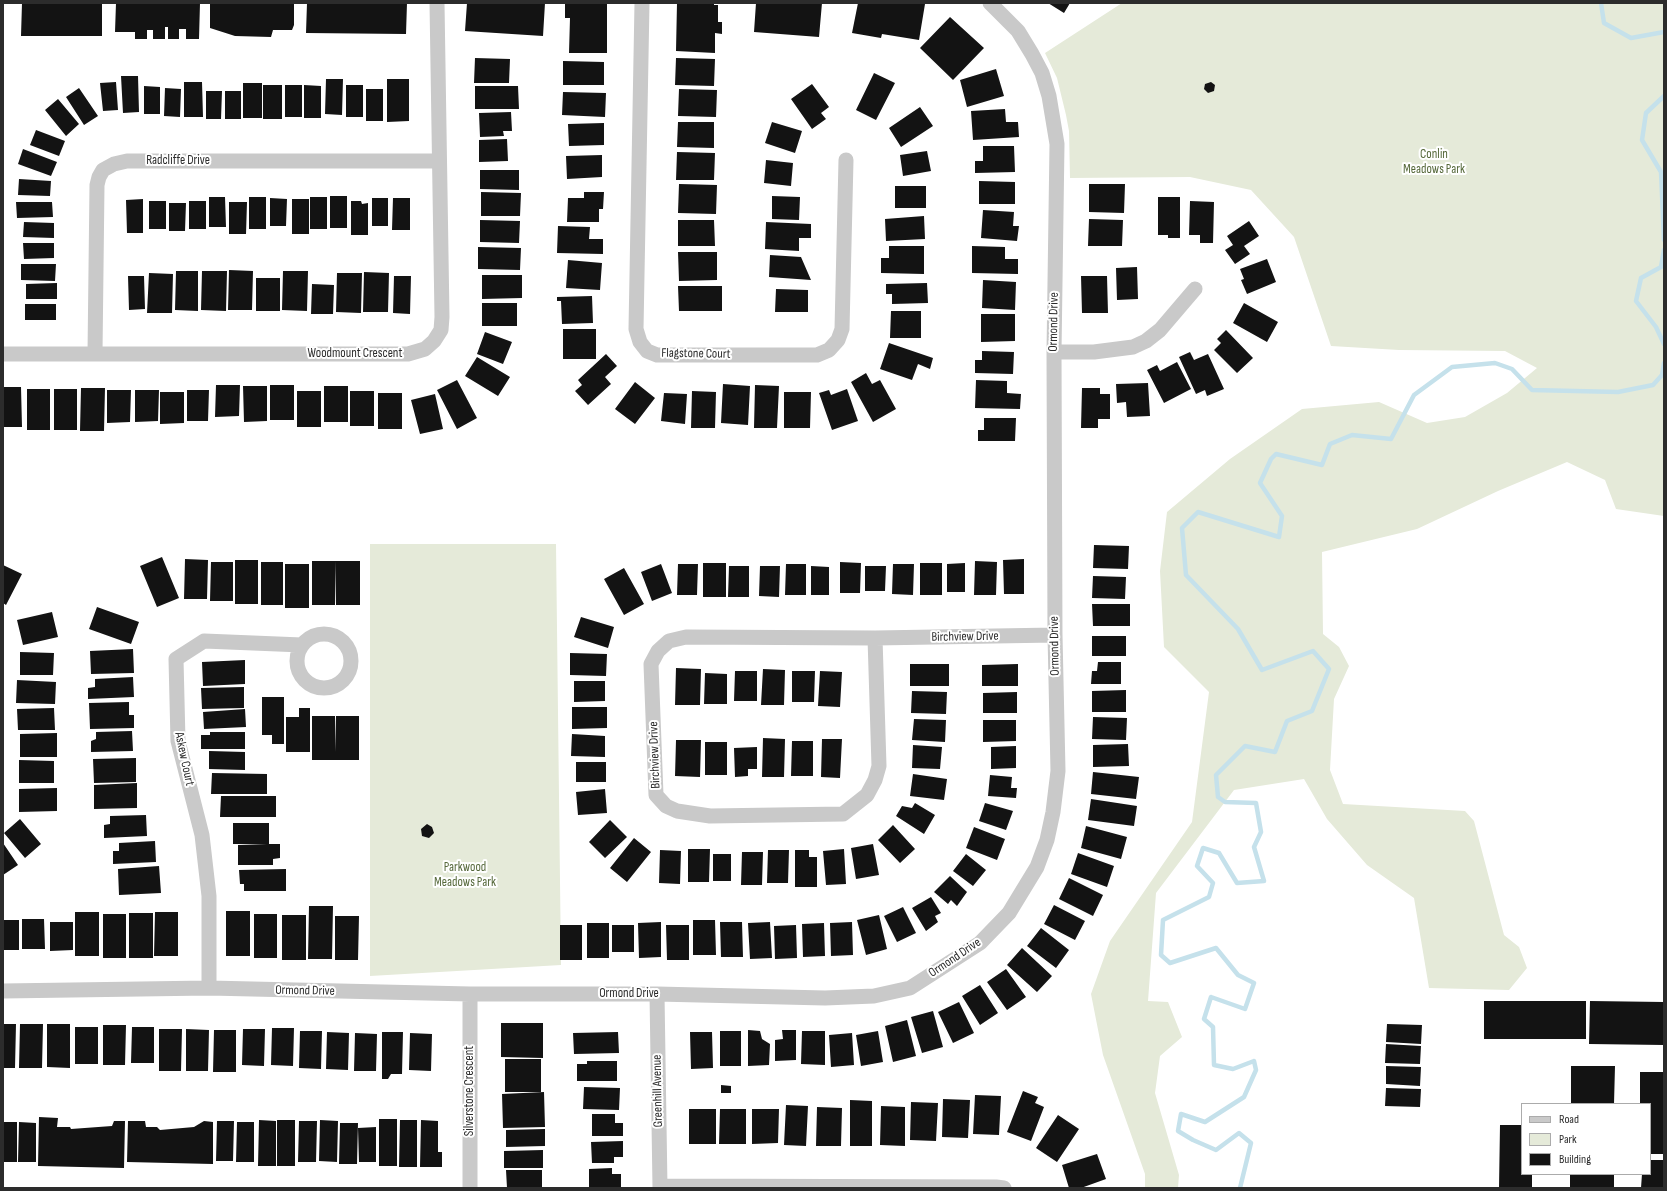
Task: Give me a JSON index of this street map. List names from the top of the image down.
{
  "streets": {
    "street": [
      "Radcliffe Drive",
      "Ormond Drive",
      "Woodmount Crescent",
      "Flagstone Court",
      "Birchview Drive",
      "Askew Court",
      "Silverstone Crescent",
      "Greenhill Avenue"
    ]
  },
  "crossings": [
    ["Radcliffe Drive", "Woodmount Crescent"],
    ["Ormond Drive", "Birchview Drive"],
    ["Ormond Drive", "Askew Court"],
    ["Ormond Drive", "Silverstone Crescent"],
    ["Ormond Drive", "Greenhill Avenue"]
  ],
  "parks": ["Conlin Meadows Park", "Parkwood Meadows Park"],
  "legend": ["Road", "Park", "Building"]
}
